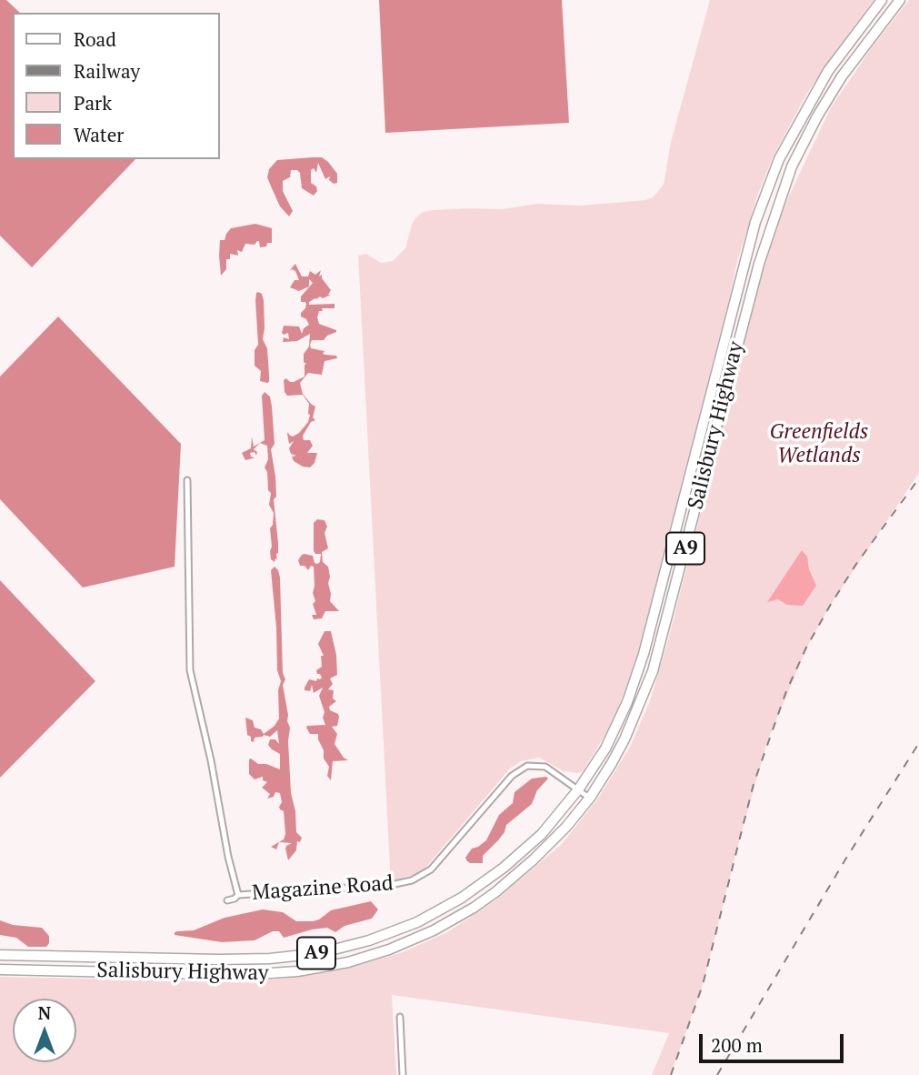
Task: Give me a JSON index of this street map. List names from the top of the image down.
{
  "streets": {
    "highway": ["Salisbury Highway", "A9"],
    "street": ["Magazine Road"]
  },
  "crossings": [
    ["Salisbury Highway", "Magazine Road"]
  ],
  "parks": ["Greenfields Wetlands"],
  "legend": [
    "Road",
    "Railway",
    "Park",
    "Water"
  ],
  "scale_bar": "200 m",
  "north": "top"
}
